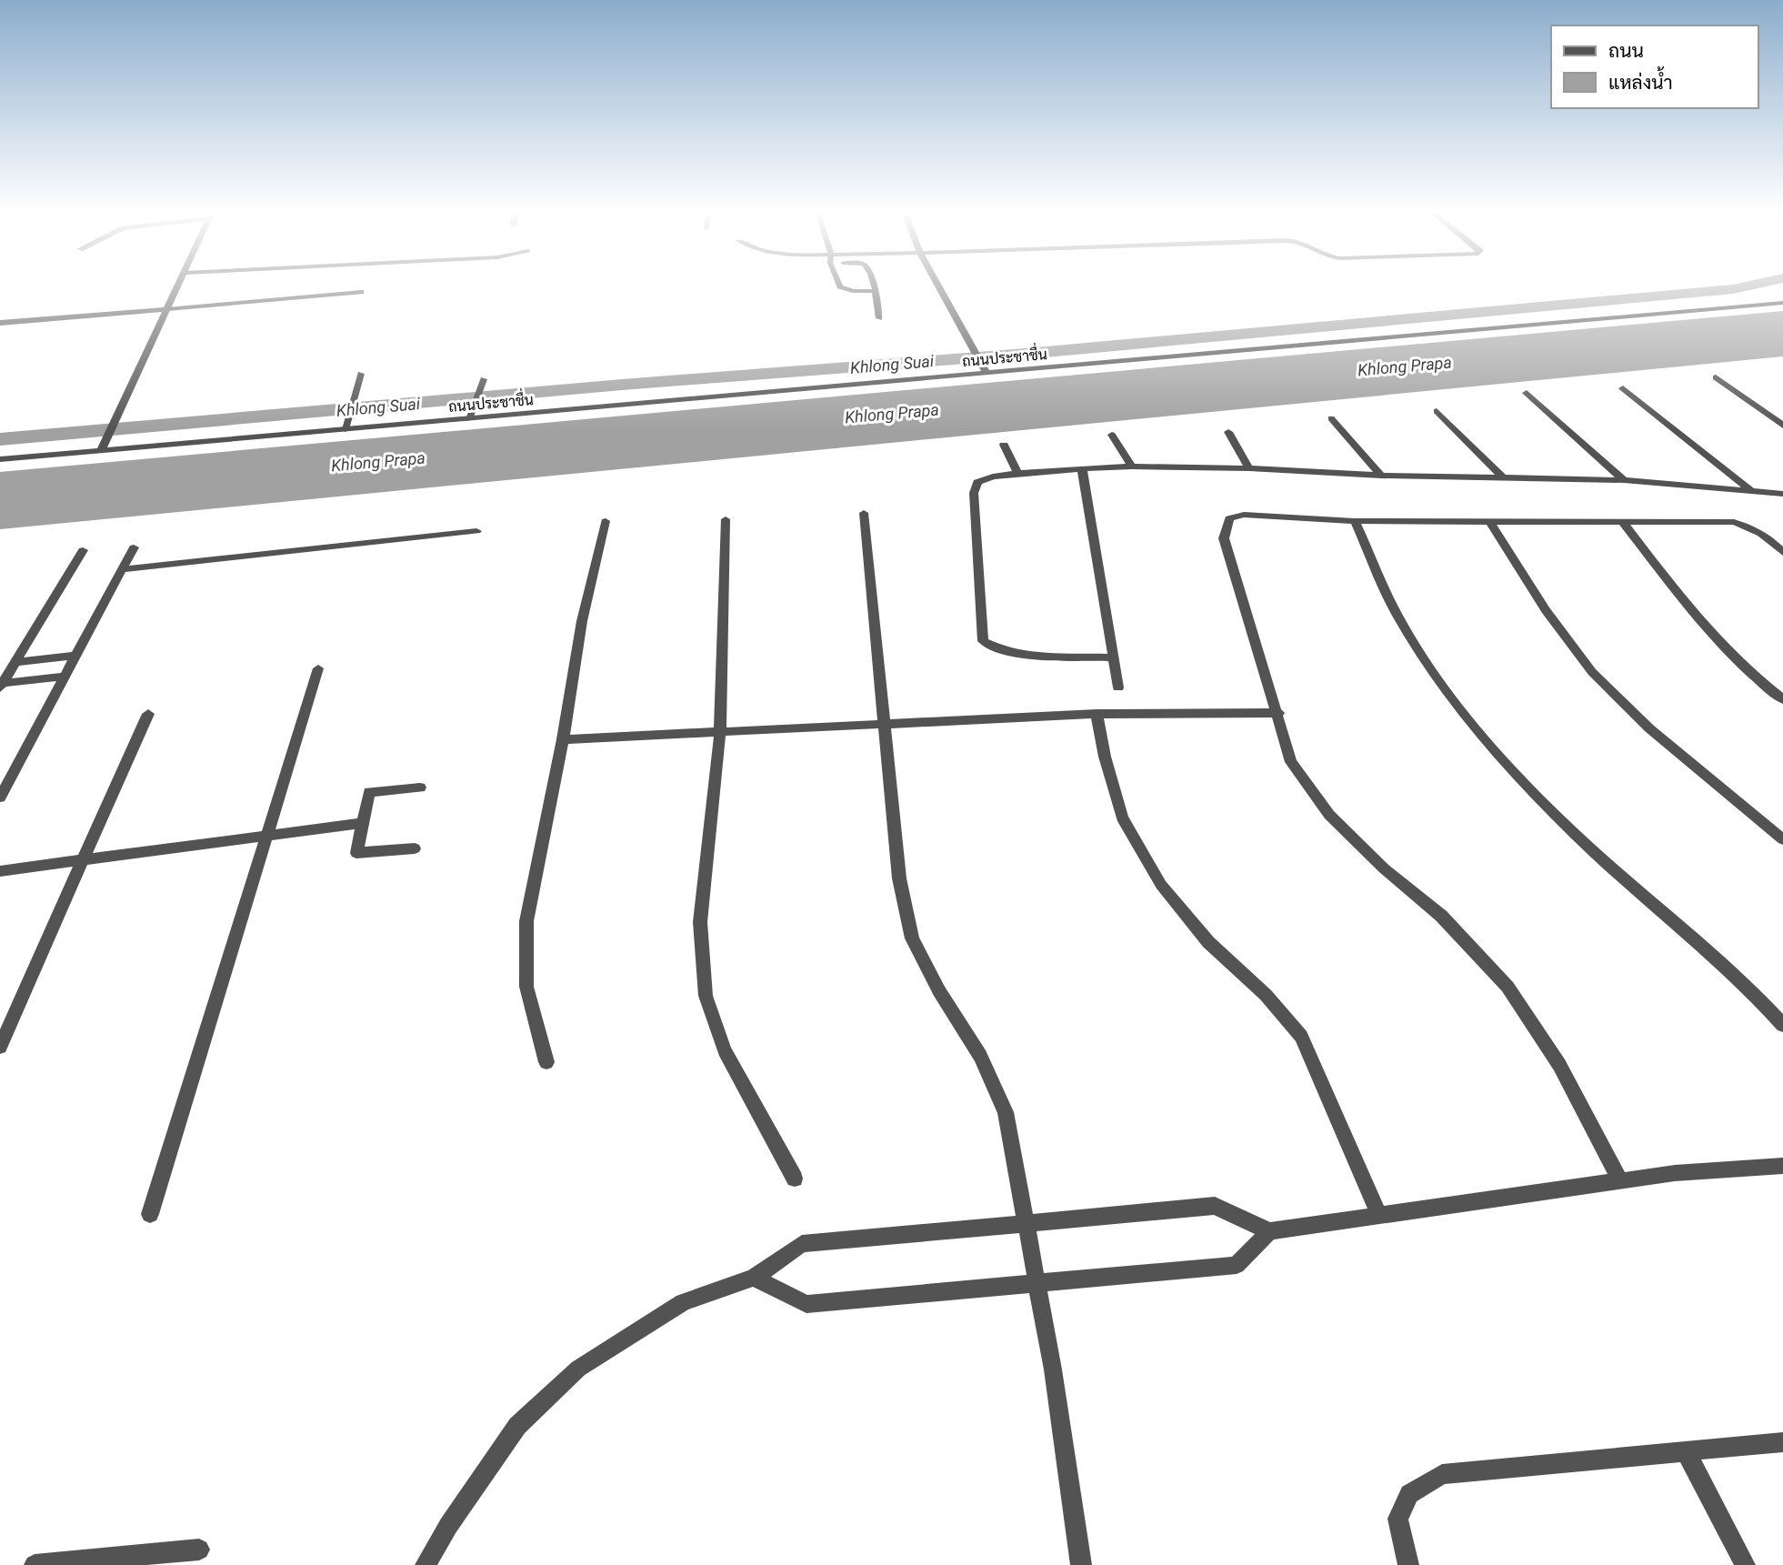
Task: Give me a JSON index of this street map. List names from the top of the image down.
{
  "streets": {
    "street": ["ถนนประชาชื่น"]
  },
  "water": ["Khlong Suai", "Khlong Prapa"],
  "legend": ["ถนน", "แหล่งน้ำ"]
}
